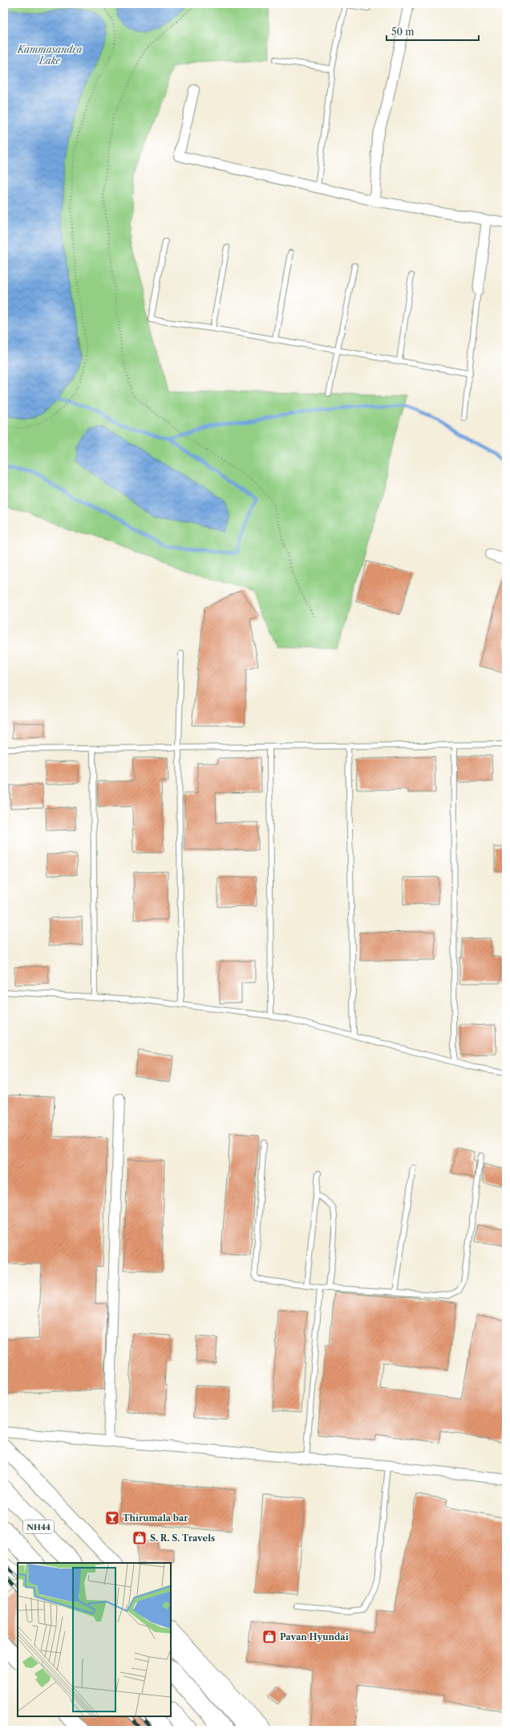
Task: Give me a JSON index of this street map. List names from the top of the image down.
{
  "streets": {
    "highway": ["NH44"]
  },
  "water": ["Kammasandra Lake"],
  "places": {
    "bar": ["Thirumala bar"],
    "shop": ["S. R. S. Travels", "Pavan Hyundai"]
  },
  "scale_bar": "50 m"
}
